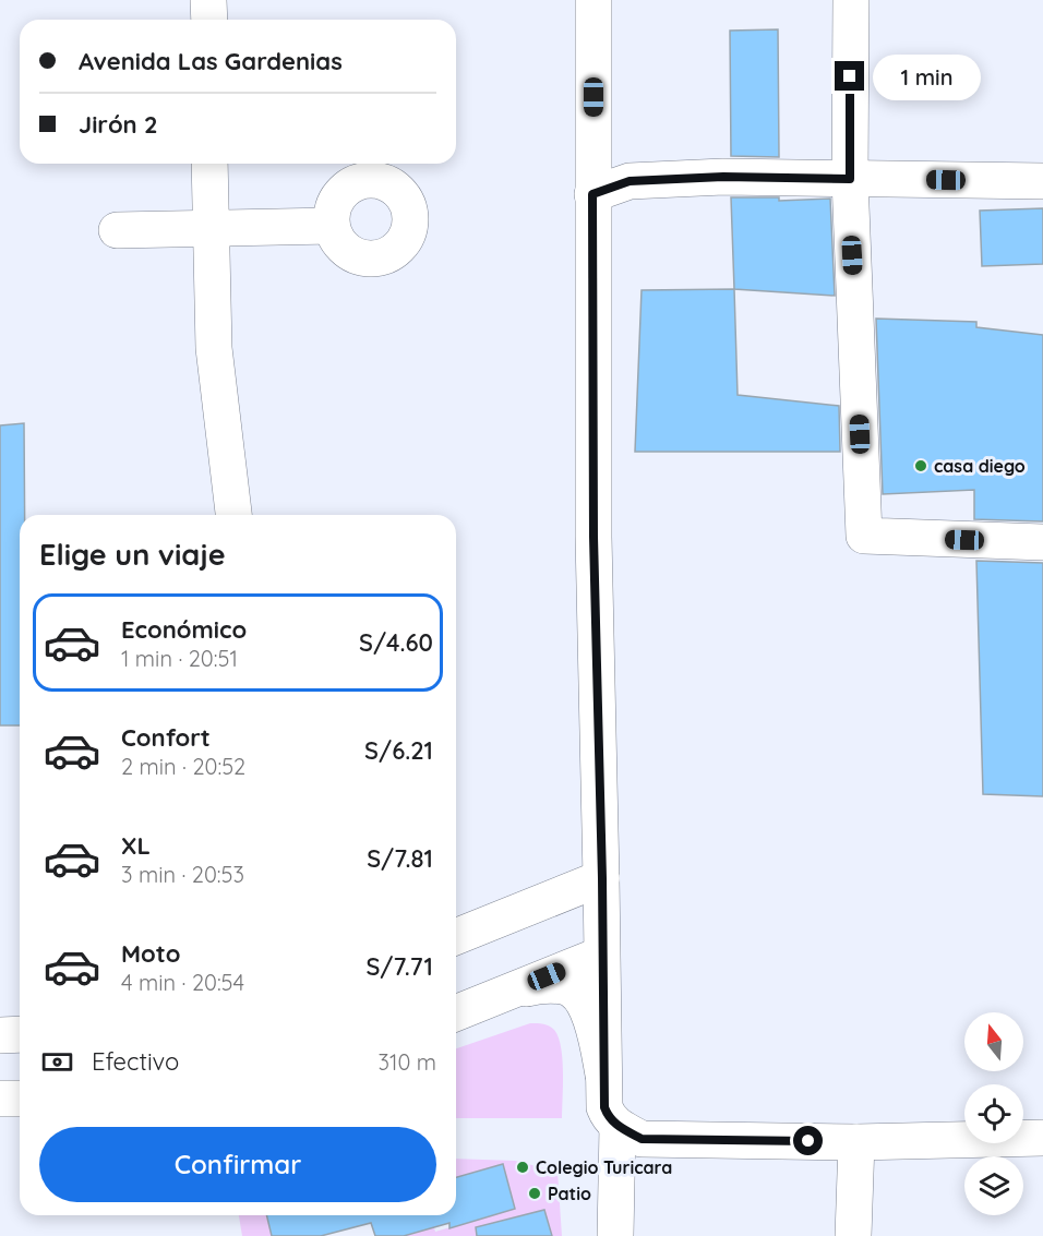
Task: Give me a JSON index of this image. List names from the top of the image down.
{
  "places": ["casa diego", "Colegio Turicara", "Patio"],
  "north": "top",
  "page": {
    "banner": ["Avenida Las Gardenias", "Jirón 2"],
    "bubble": "1 min",
    "heading": "Elige un viaje",
    "list": [
      {
        "name": "Económico",
        "note": "1 min · 20:51",
        "value": "S/4.60"
      },
      {
        "name": "Confort",
        "note": "2 min · 20:52",
        "value": "S/6.21"
      },
      {
        "name": "XL",
        "note": "3 min · 20:53",
        "value": "S/7.81"
      },
      {
        "name": "Moto",
        "note": "4 min · 20:54",
        "value": "S/7.71"
      }
    ],
    "pay": ["Efectivo", "310 m"],
    "buttons": "Confirmar"
  }
}
